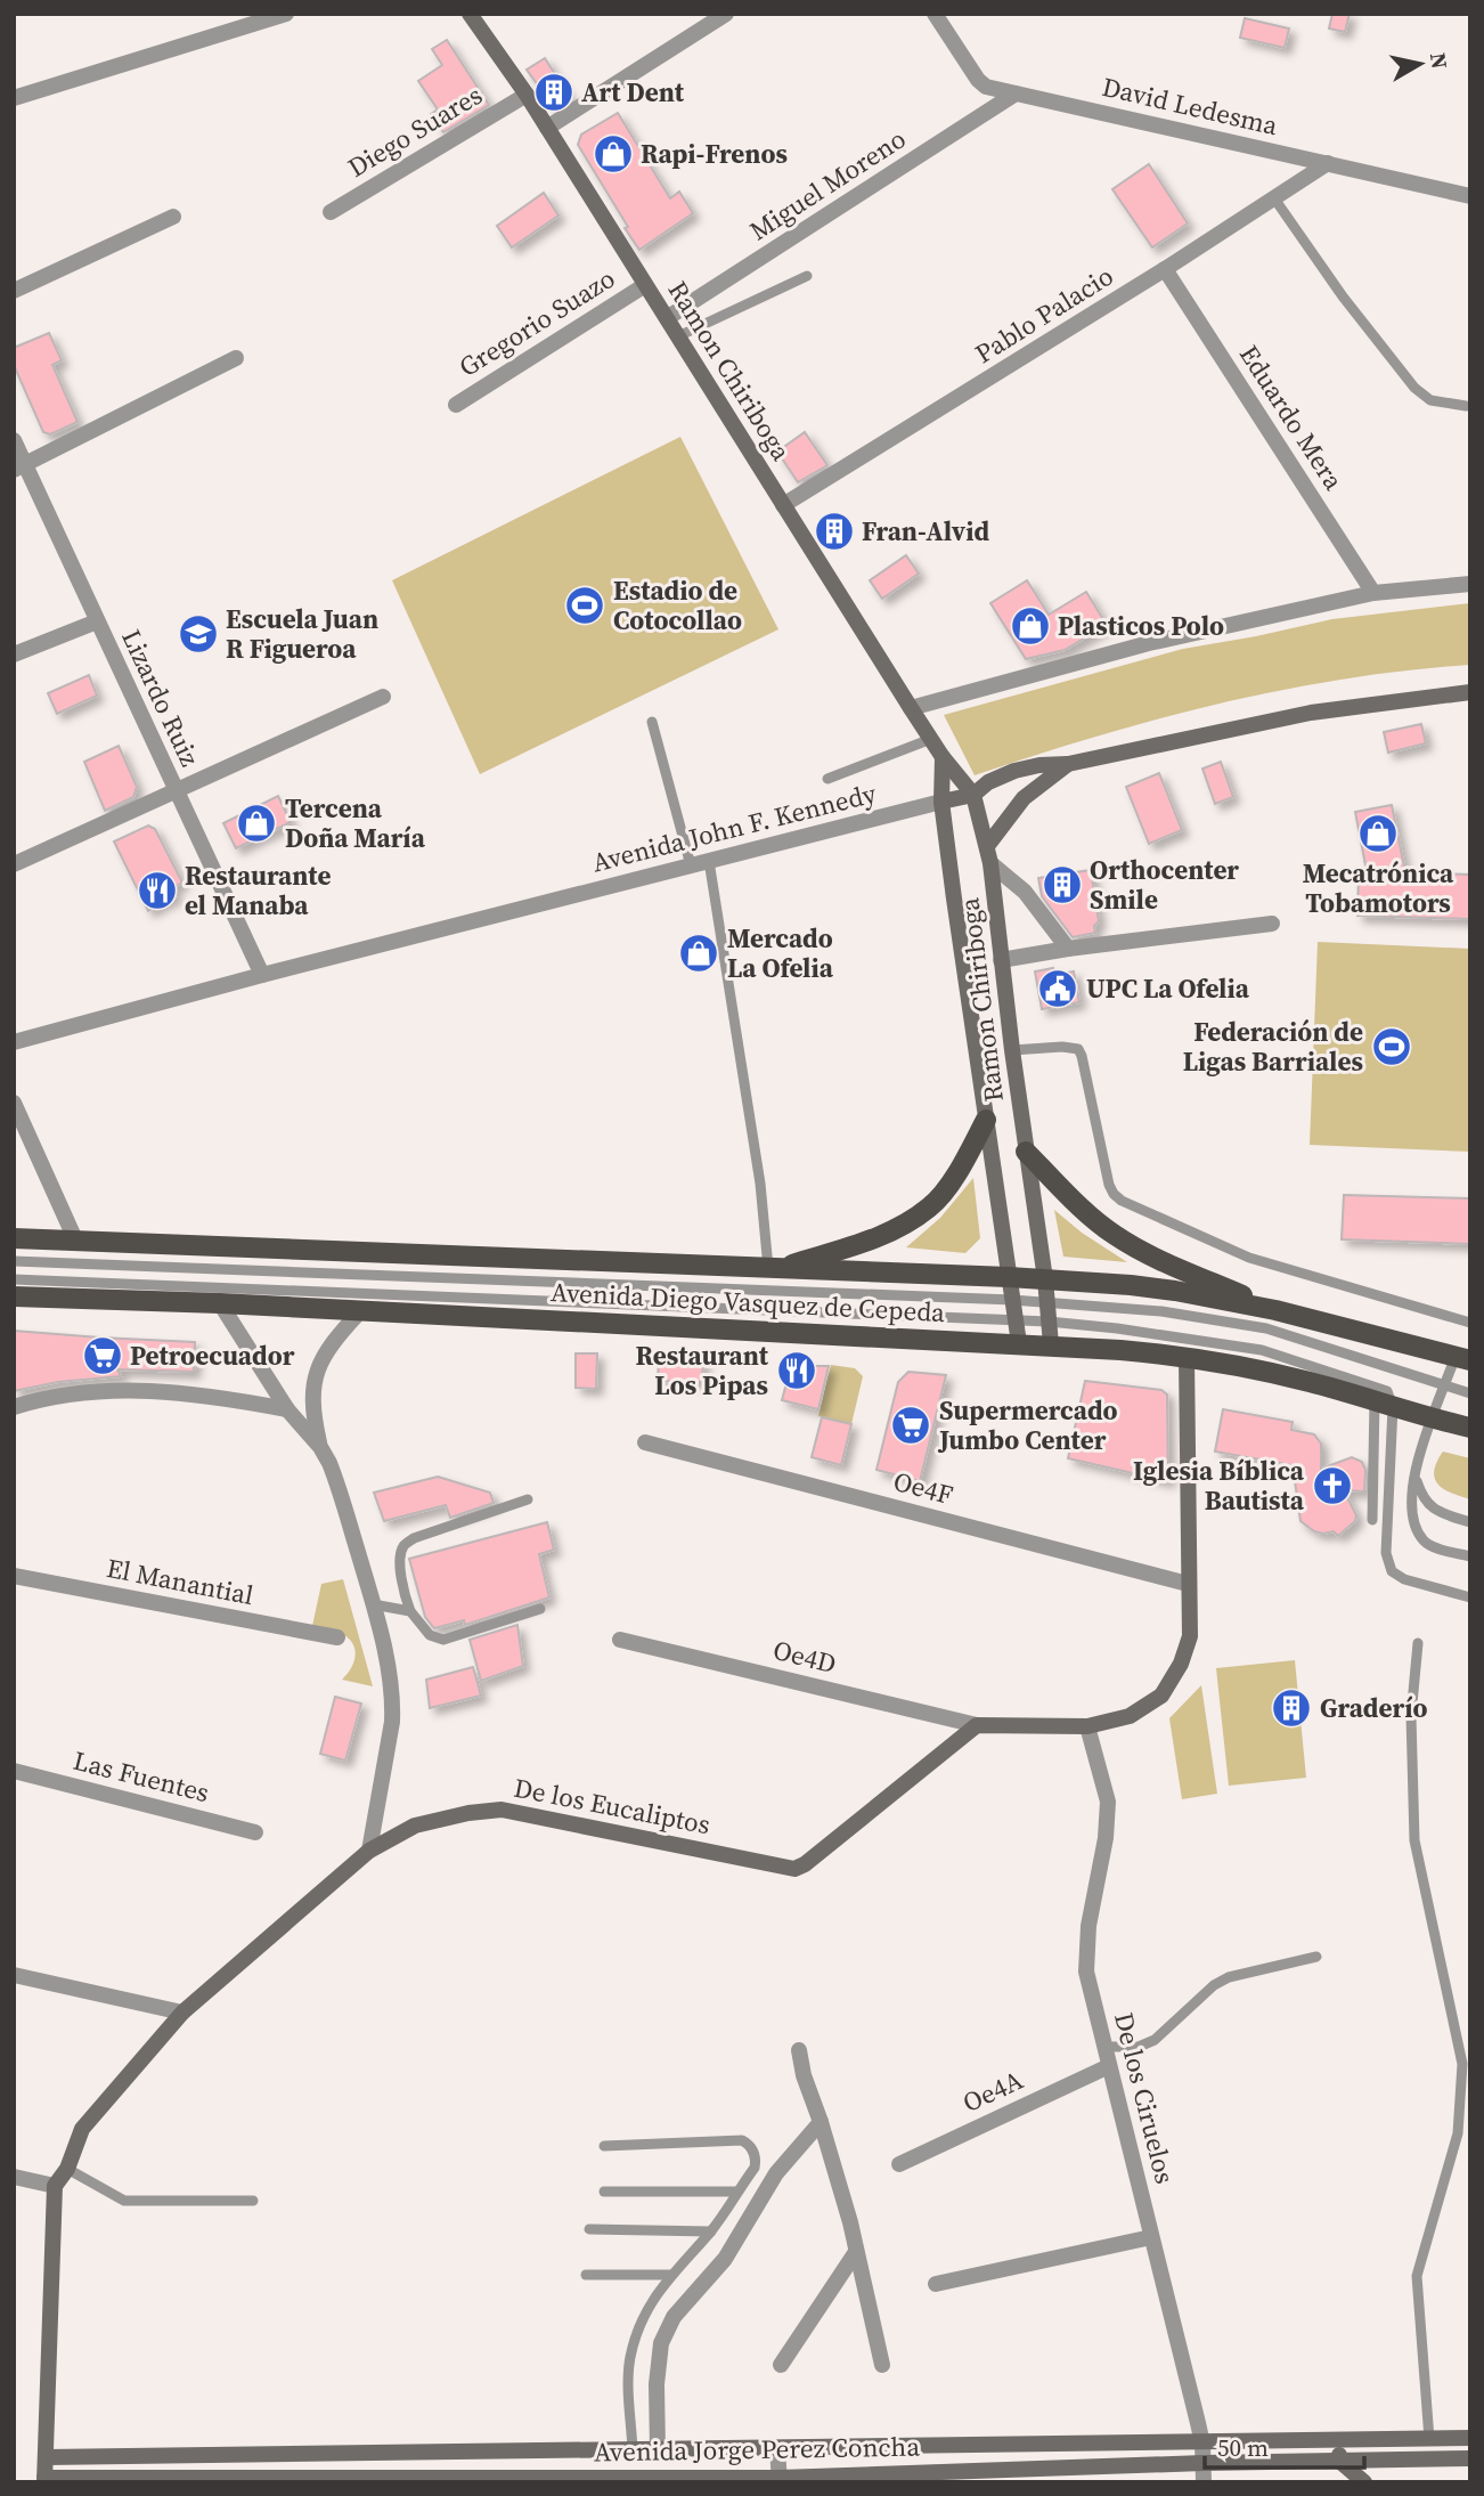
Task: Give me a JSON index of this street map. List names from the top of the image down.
{
  "streets": {
    "main road": ["Avenida Diego Vasquez de Cepeda"],
    "street": [
      "David Ledesma",
      "Diego Suares",
      "Miguel Moreno",
      "Pablo Palacio",
      "Gregorio Suazo",
      "Ramon Chiriboga",
      "Eduardo Mera",
      "Lizardo Ruiz",
      "Avenida John F. Kennedy",
      "Oe4F",
      "El Manantial",
      "Oe4D",
      "Las Fuentes",
      "De los Eucaliptos",
      "Oe4A",
      "De los Ciruelos",
      "Avenida Jorge Perez Concha"
    ]
  },
  "crossings": [
    ["David Ledesma", "Miguel Moreno"],
    ["David Ledesma", "Pablo Palacio"],
    ["Diego Suares", "Ramon Chiriboga"],
    ["Miguel Moreno", "Ramon Chiriboga"],
    ["Pablo Palacio", "Ramon Chiriboga"],
    ["Pablo Palacio", "Eduardo Mera"],
    ["Gregorio Suazo", "Ramon Chiriboga"],
    ["Ramon Chiriboga", "Avenida John F. Kennedy"],
    ["Ramon Chiriboga", "Avenida Diego Vasquez de Cepeda"],
    ["Lizardo Ruiz", "Avenida John F. Kennedy"],
    ["Oe4D", "De los Eucaliptos"],
    ["Oe4A", "De los Ciruelos"],
    ["De los Ciruelos", "Avenida Jorge Perez Concha"]
  ],
  "places": {
    "building": [
      "Art Dent",
      "Fran-Alvid",
      "Orthocenter Smile",
      "Graderío"
    ],
    "shop": [
      "Rapi-Frenos",
      "Plasticos Polo",
      "Tercena Doña María",
      "Mecatrónica Tobamotors",
      "Mercado La Ofelia"
    ],
    "sports": ["Estadio de Cotocollao", "Federación de Ligas Barriales"],
    "school or university": ["Escuela Juan R Figueroa"],
    "restaurant": ["Restaurante el Manaba", "Restaurant Los Pipas"],
    "public building": ["UPC La Ofelia"],
    "supermarket": ["Petroecuador", "Supermercado Jumbo Center"],
    "church": ["Iglesia Bíblica Bautista"]
  },
  "scale_bar": "50 m",
  "north": "right"
}
